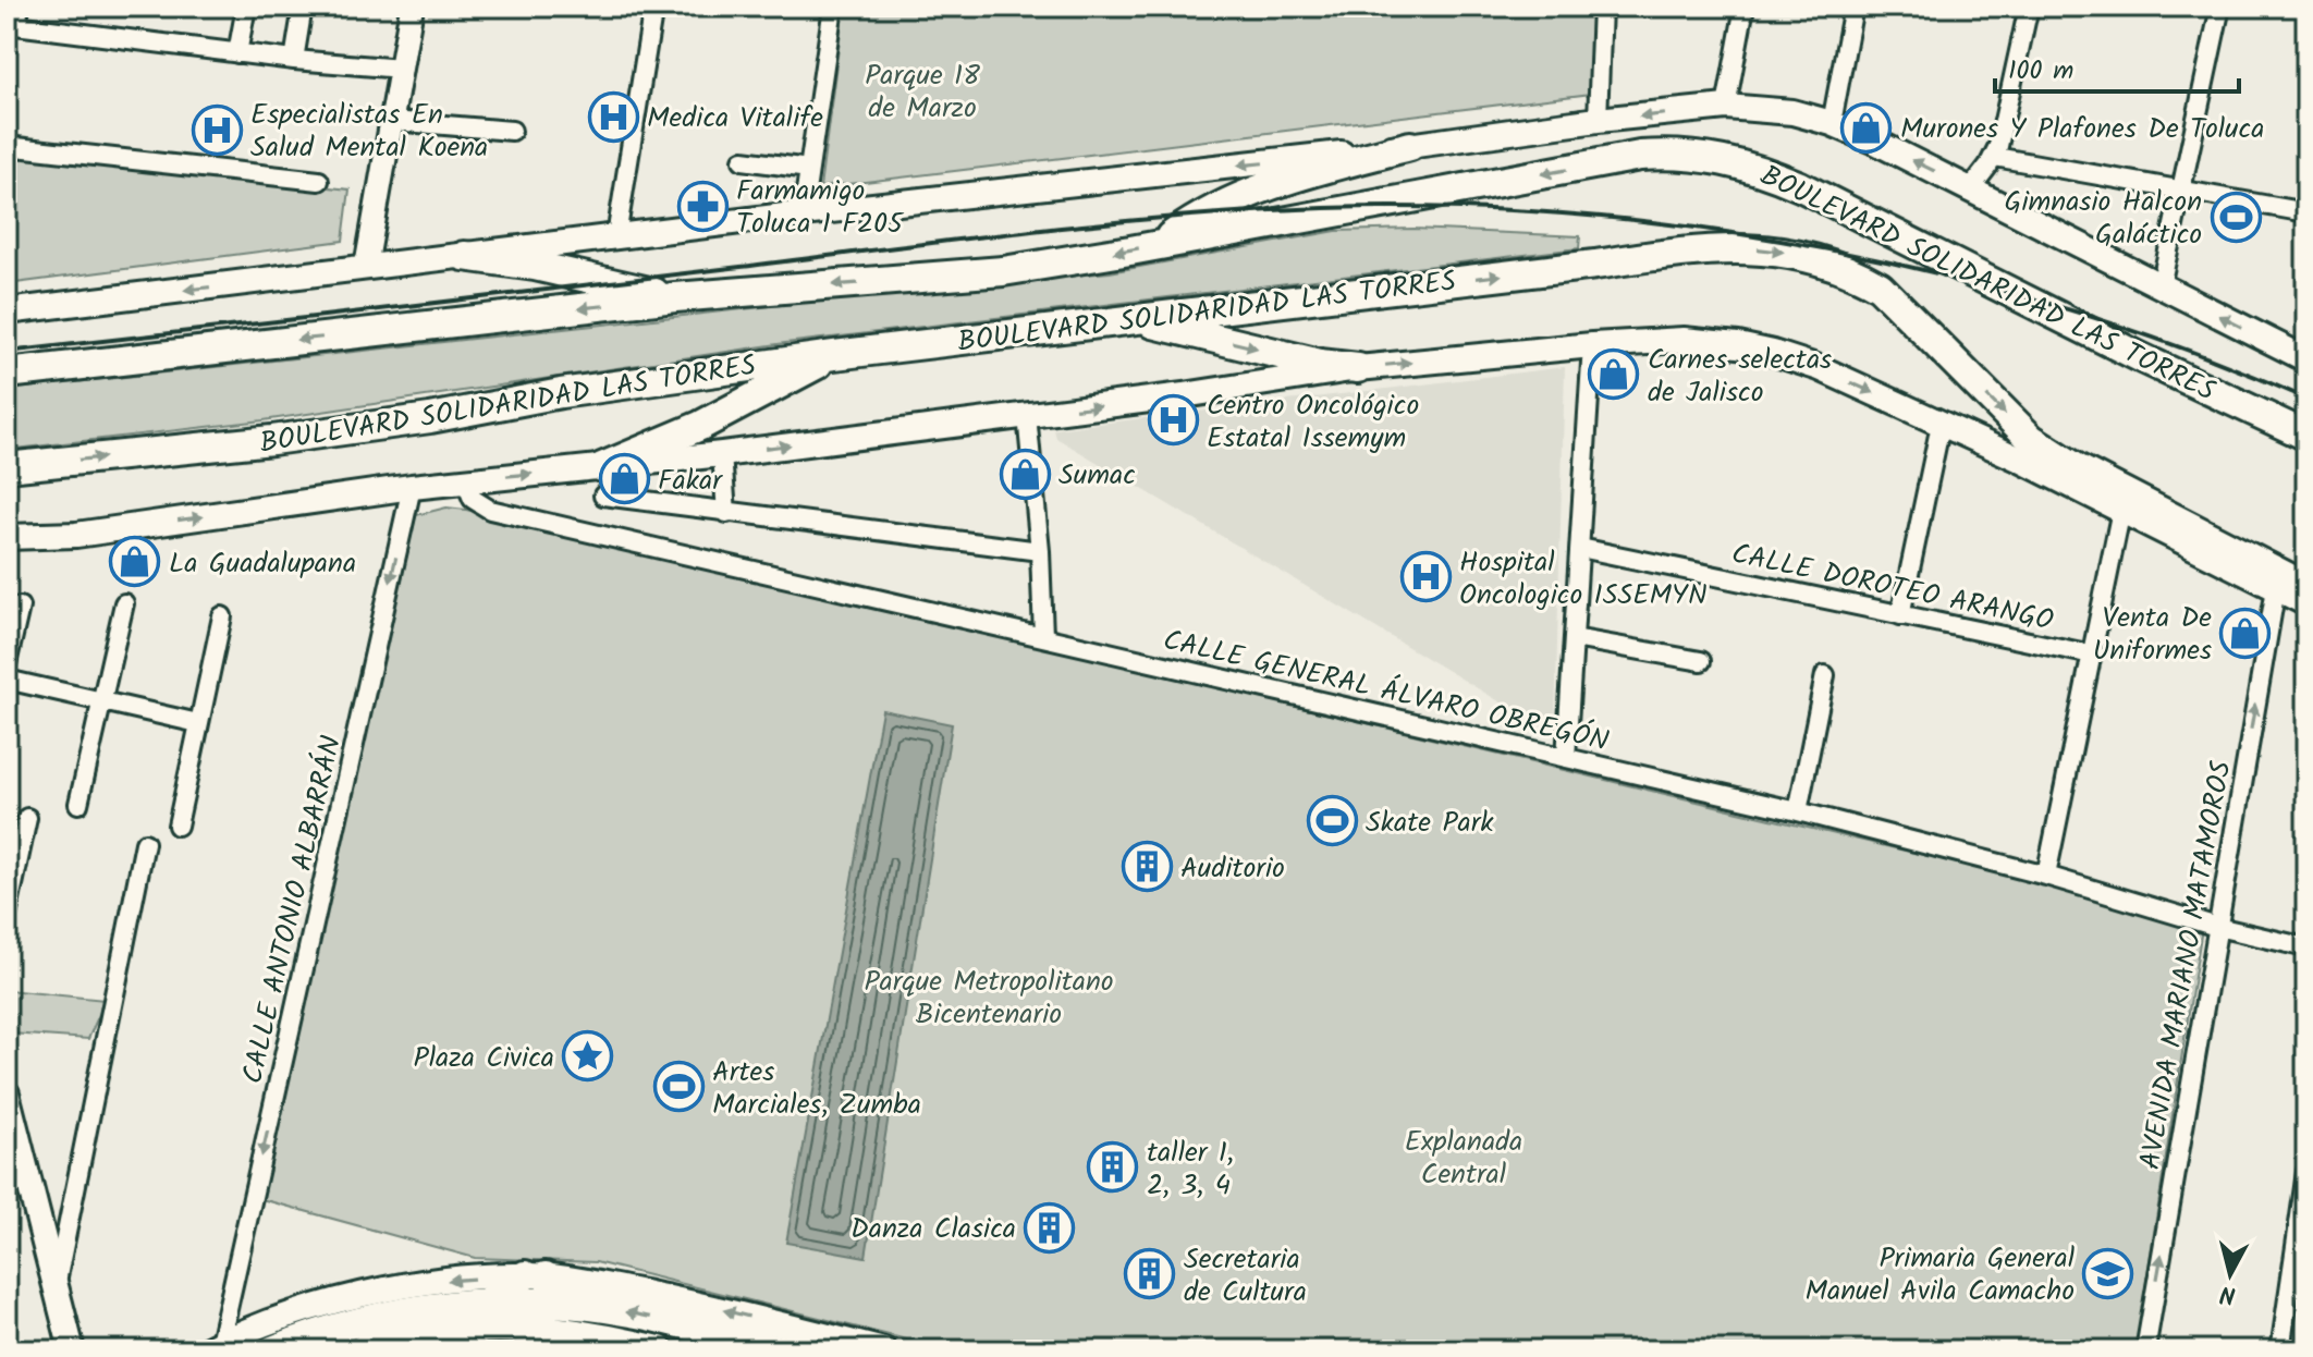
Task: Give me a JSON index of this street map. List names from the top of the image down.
{
  "streets": {
    "highway": ["BOULEVARD SOLIDARIDAD LAS TORRES"],
    "street": [
      "CALLE DOROTEO ARANGO",
      "CALLE GENERAL ÁLVARO OBREGÓN",
      "CALLE ANTONIO ALBARRÁN",
      "AVENIDA MARIANO MATAMOROS"
    ]
  },
  "crossings": [
    ["CALLE GENERAL ÁLVARO OBREGÓN", "AVENIDA MARIANO MATAMOROS"]
  ],
  "one_way": ["CALLE ANTONIO ALBARRÁN", "AVENIDA MARIANO MATAMOROS"],
  "parks": ["Parque 18 de Marzo", "Parque Metropolitano Bicentenario", "Explanada Central"],
  "places": {
    "hospital": [
      "Medica Vitalife",
      "Especialistas En Salud Mental Koena",
      "Centro Oncológico Estatal Issemym",
      "Hospital Oncologico ISSEMYN"
    ],
    "shop": [
      "Murones Y Plafones De Toluca",
      "Carnes selectas de Jalisco",
      "Sumac",
      "Fakar",
      "La Guadalupana",
      "Venta De Uniformes"
    ],
    "pharmacy": ["Farmamigo Toluca 1 F205"],
    "sports": ["Gimnasio Halcon Galáctico", "Skate Park", "Artes Marciales, Zumba"],
    "building": [
      "Auditorio",
      "taller 1, 2, 3, 4",
      "Danza Clasica",
      "Secretaria de Cultura"
    ],
    "place": ["Plaza Civica"],
    "school or university": ["Primaria General Manuel Avila Camacho"]
  },
  "scale_bar": "100 m",
  "north": "bottom"
}
